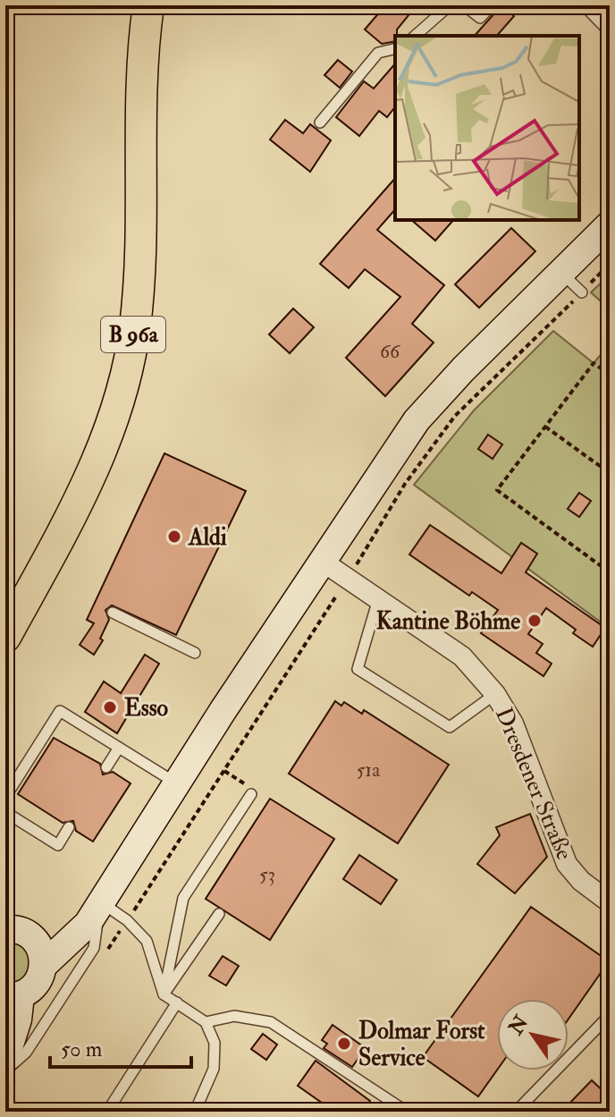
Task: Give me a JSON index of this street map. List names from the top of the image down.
{
  "streets": {
    "main road": ["B 96a"],
    "street": ["Dresdener Straße"]
  },
  "places": [
    "Aldi",
    "Kantine Böhme",
    "Esso",
    "Dolmar Forst Service"
  ],
  "house_numbers": ["66", "51a", "53"],
  "scale_bar": "50 m",
  "north": "top left"
}
